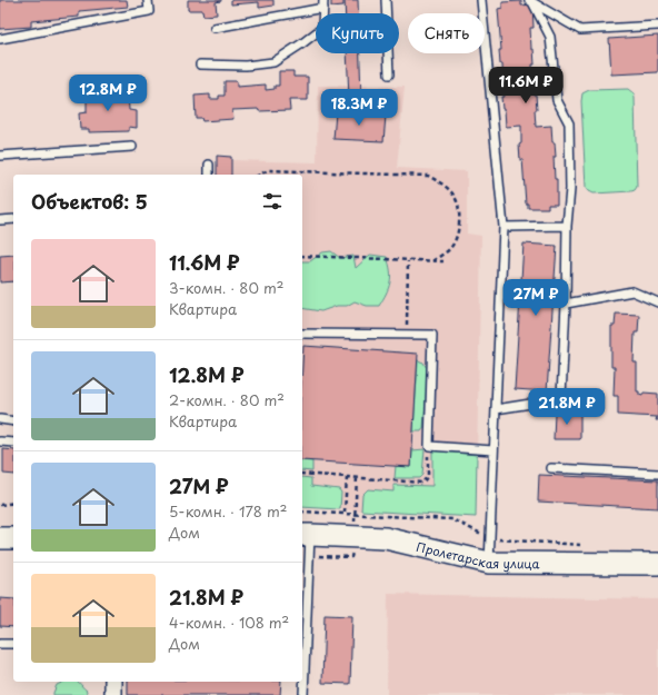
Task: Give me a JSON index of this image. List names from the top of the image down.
{
  "streets": {
    "street": ["Пролетарская улица"]
  },
  "page": {
    "chip": ["Купить", "Снять"],
    "price": [
      "11.6M ₽",
      "12.8M ₽",
      "18.3M ₽",
      "27M ₽",
      "21.8M ₽"
    ],
    "heading": "Объектов: 5",
    "list": [
      {
        "name": "11.6M ₽",
        "note": "3-комн. · 80 m² · Квартира"
      },
      {
        "name": "12.8M ₽",
        "note": "2-комн. · 80 m² · Квартира"
      },
      {
        "name": "27M ₽",
        "note": "5-комн. · 178 m² · Дом"
      },
      {
        "name": "21.8M ₽",
        "note": "4-комн. · 108 m² · Дом"
      }
    ]
  }
}
